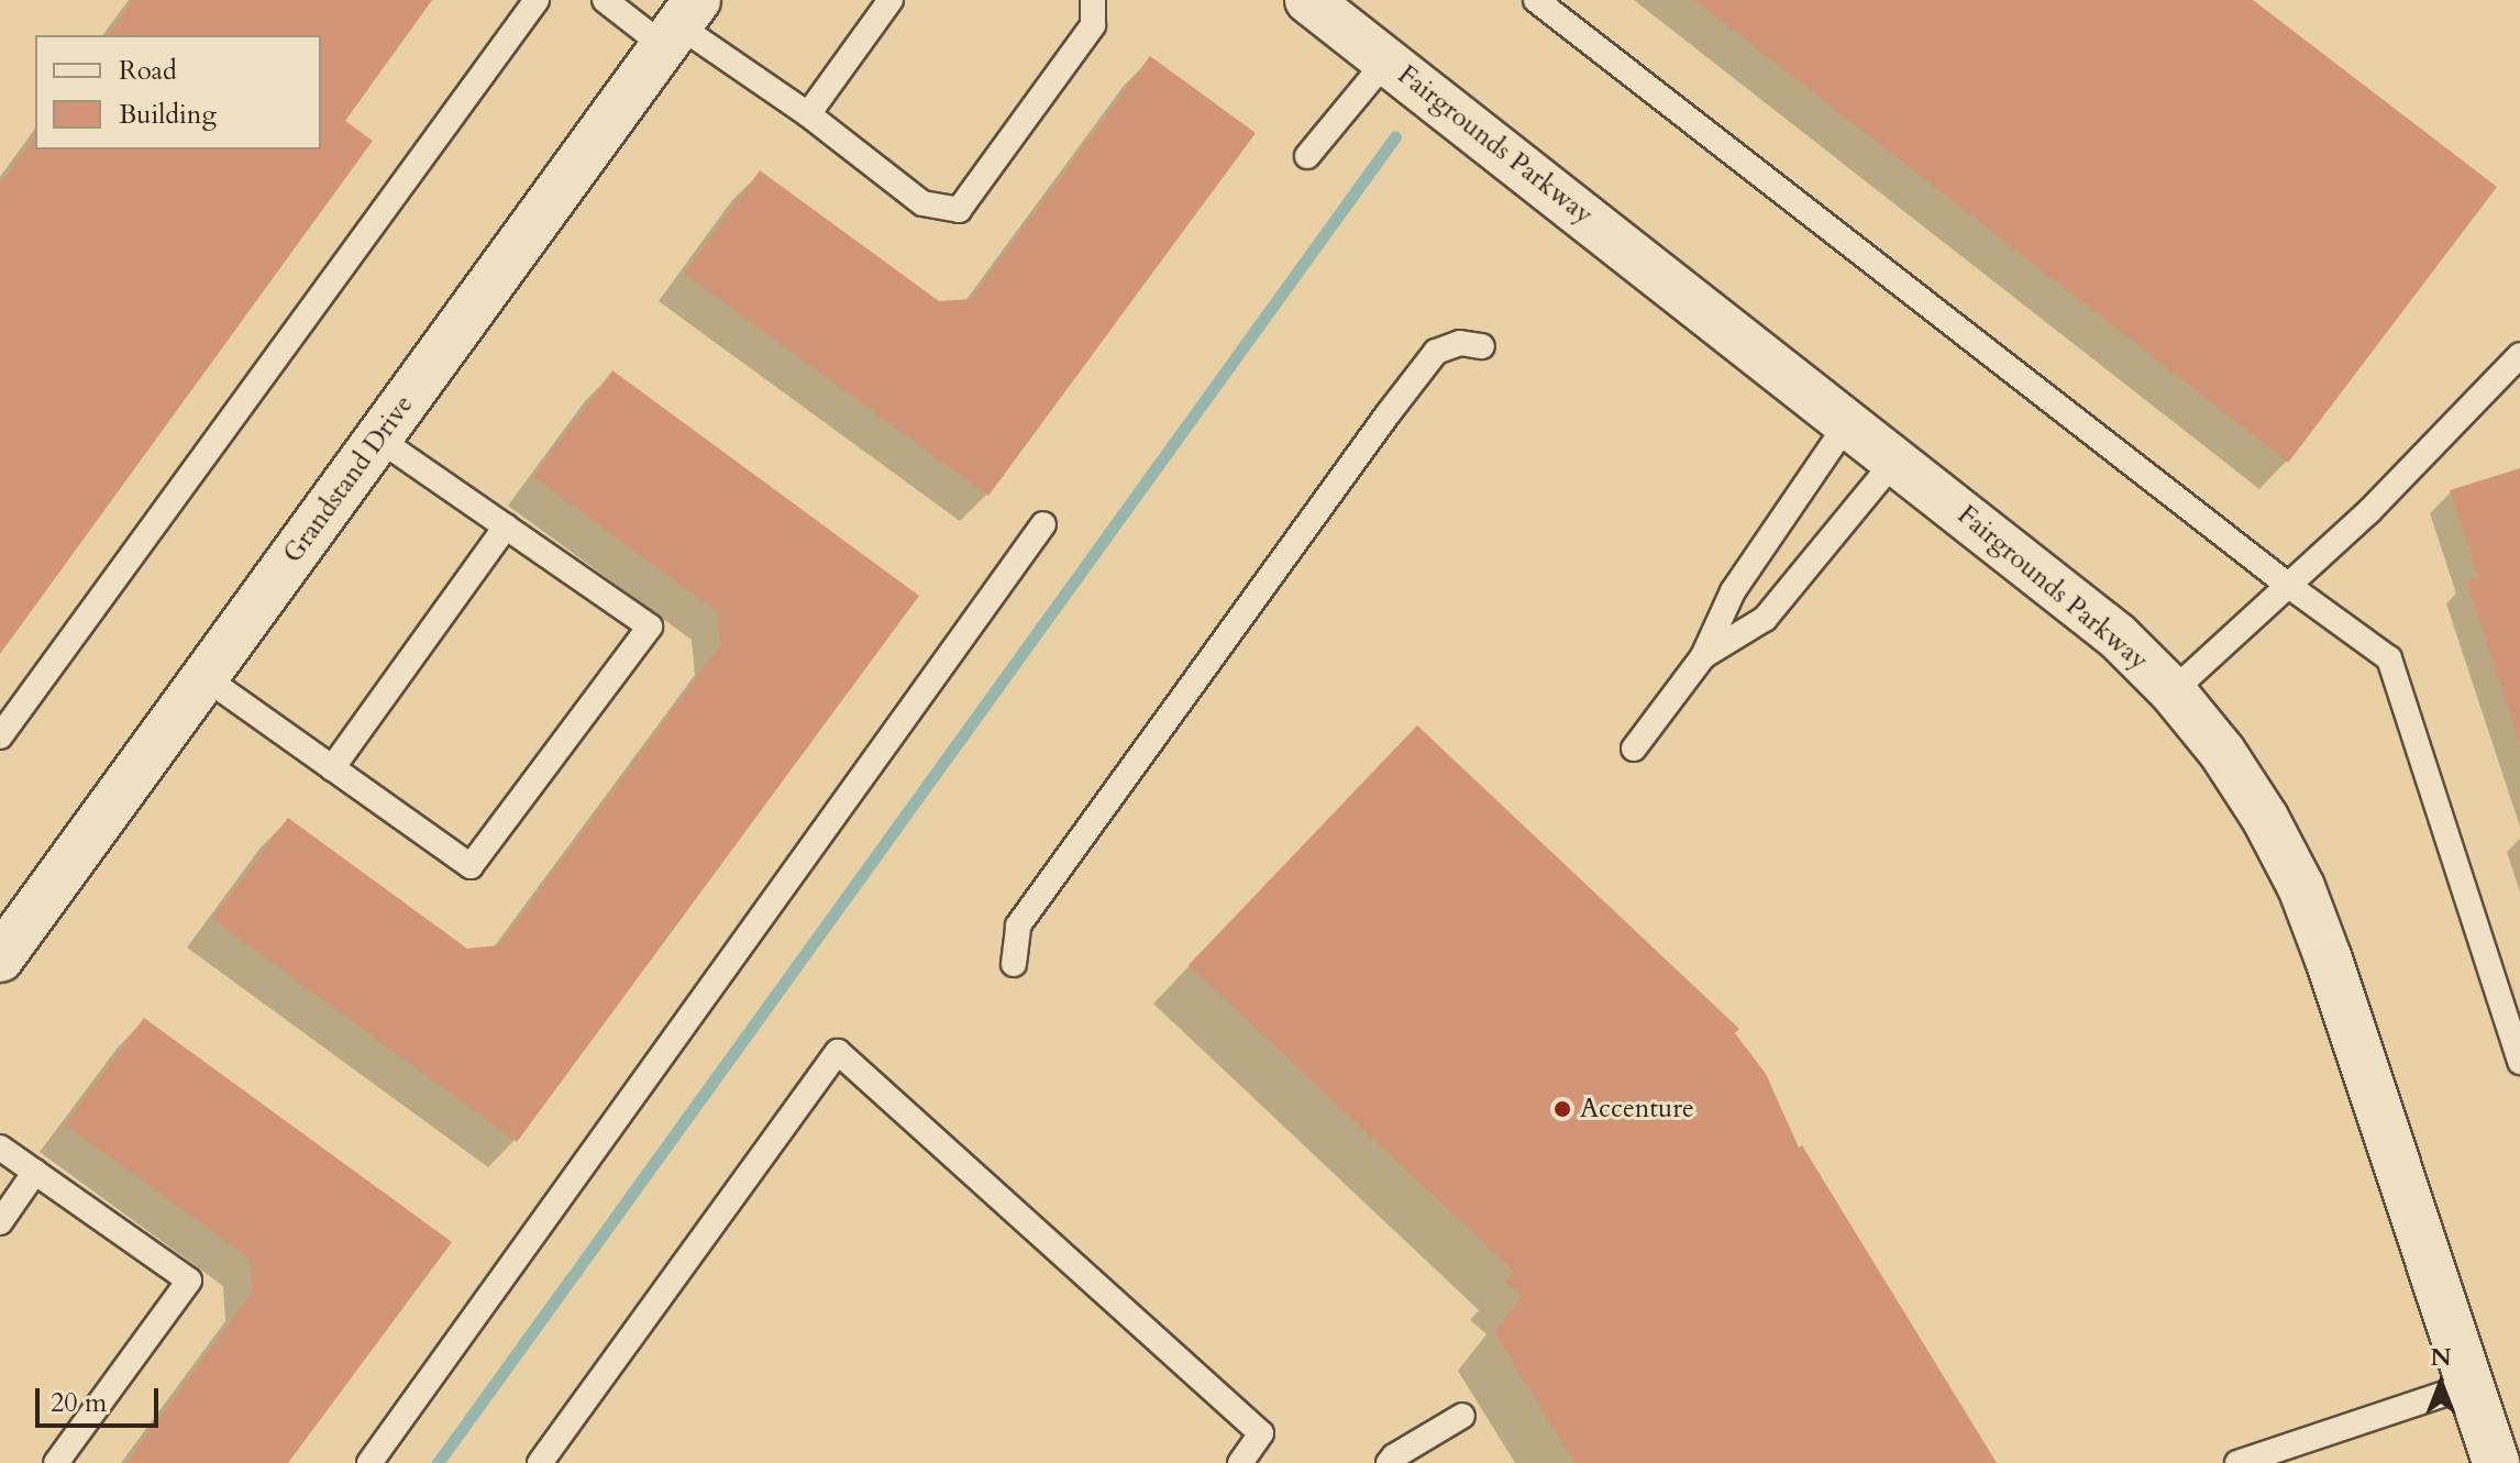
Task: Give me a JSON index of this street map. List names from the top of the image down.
{
  "streets": {
    "street": ["Fairgrounds Parkway", "Grandstand Drive"]
  },
  "places": ["Accenture"],
  "legend": ["Road", "Building"],
  "scale_bar": "20 m",
  "north": "top"
}
